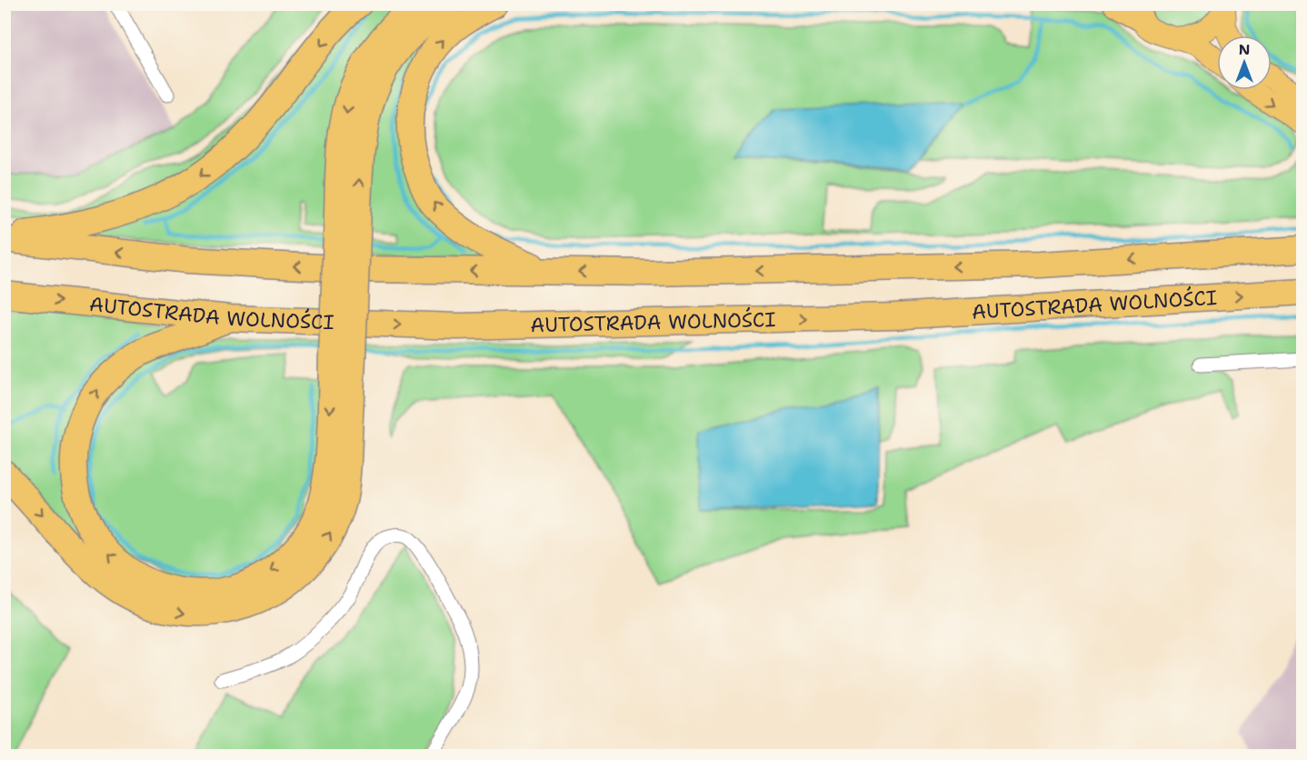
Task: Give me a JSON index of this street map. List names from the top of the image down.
{
  "streets": {
    "highway": ["AUTOSTRADA WOLNOŚCI"]
  },
  "north": "top"
}
